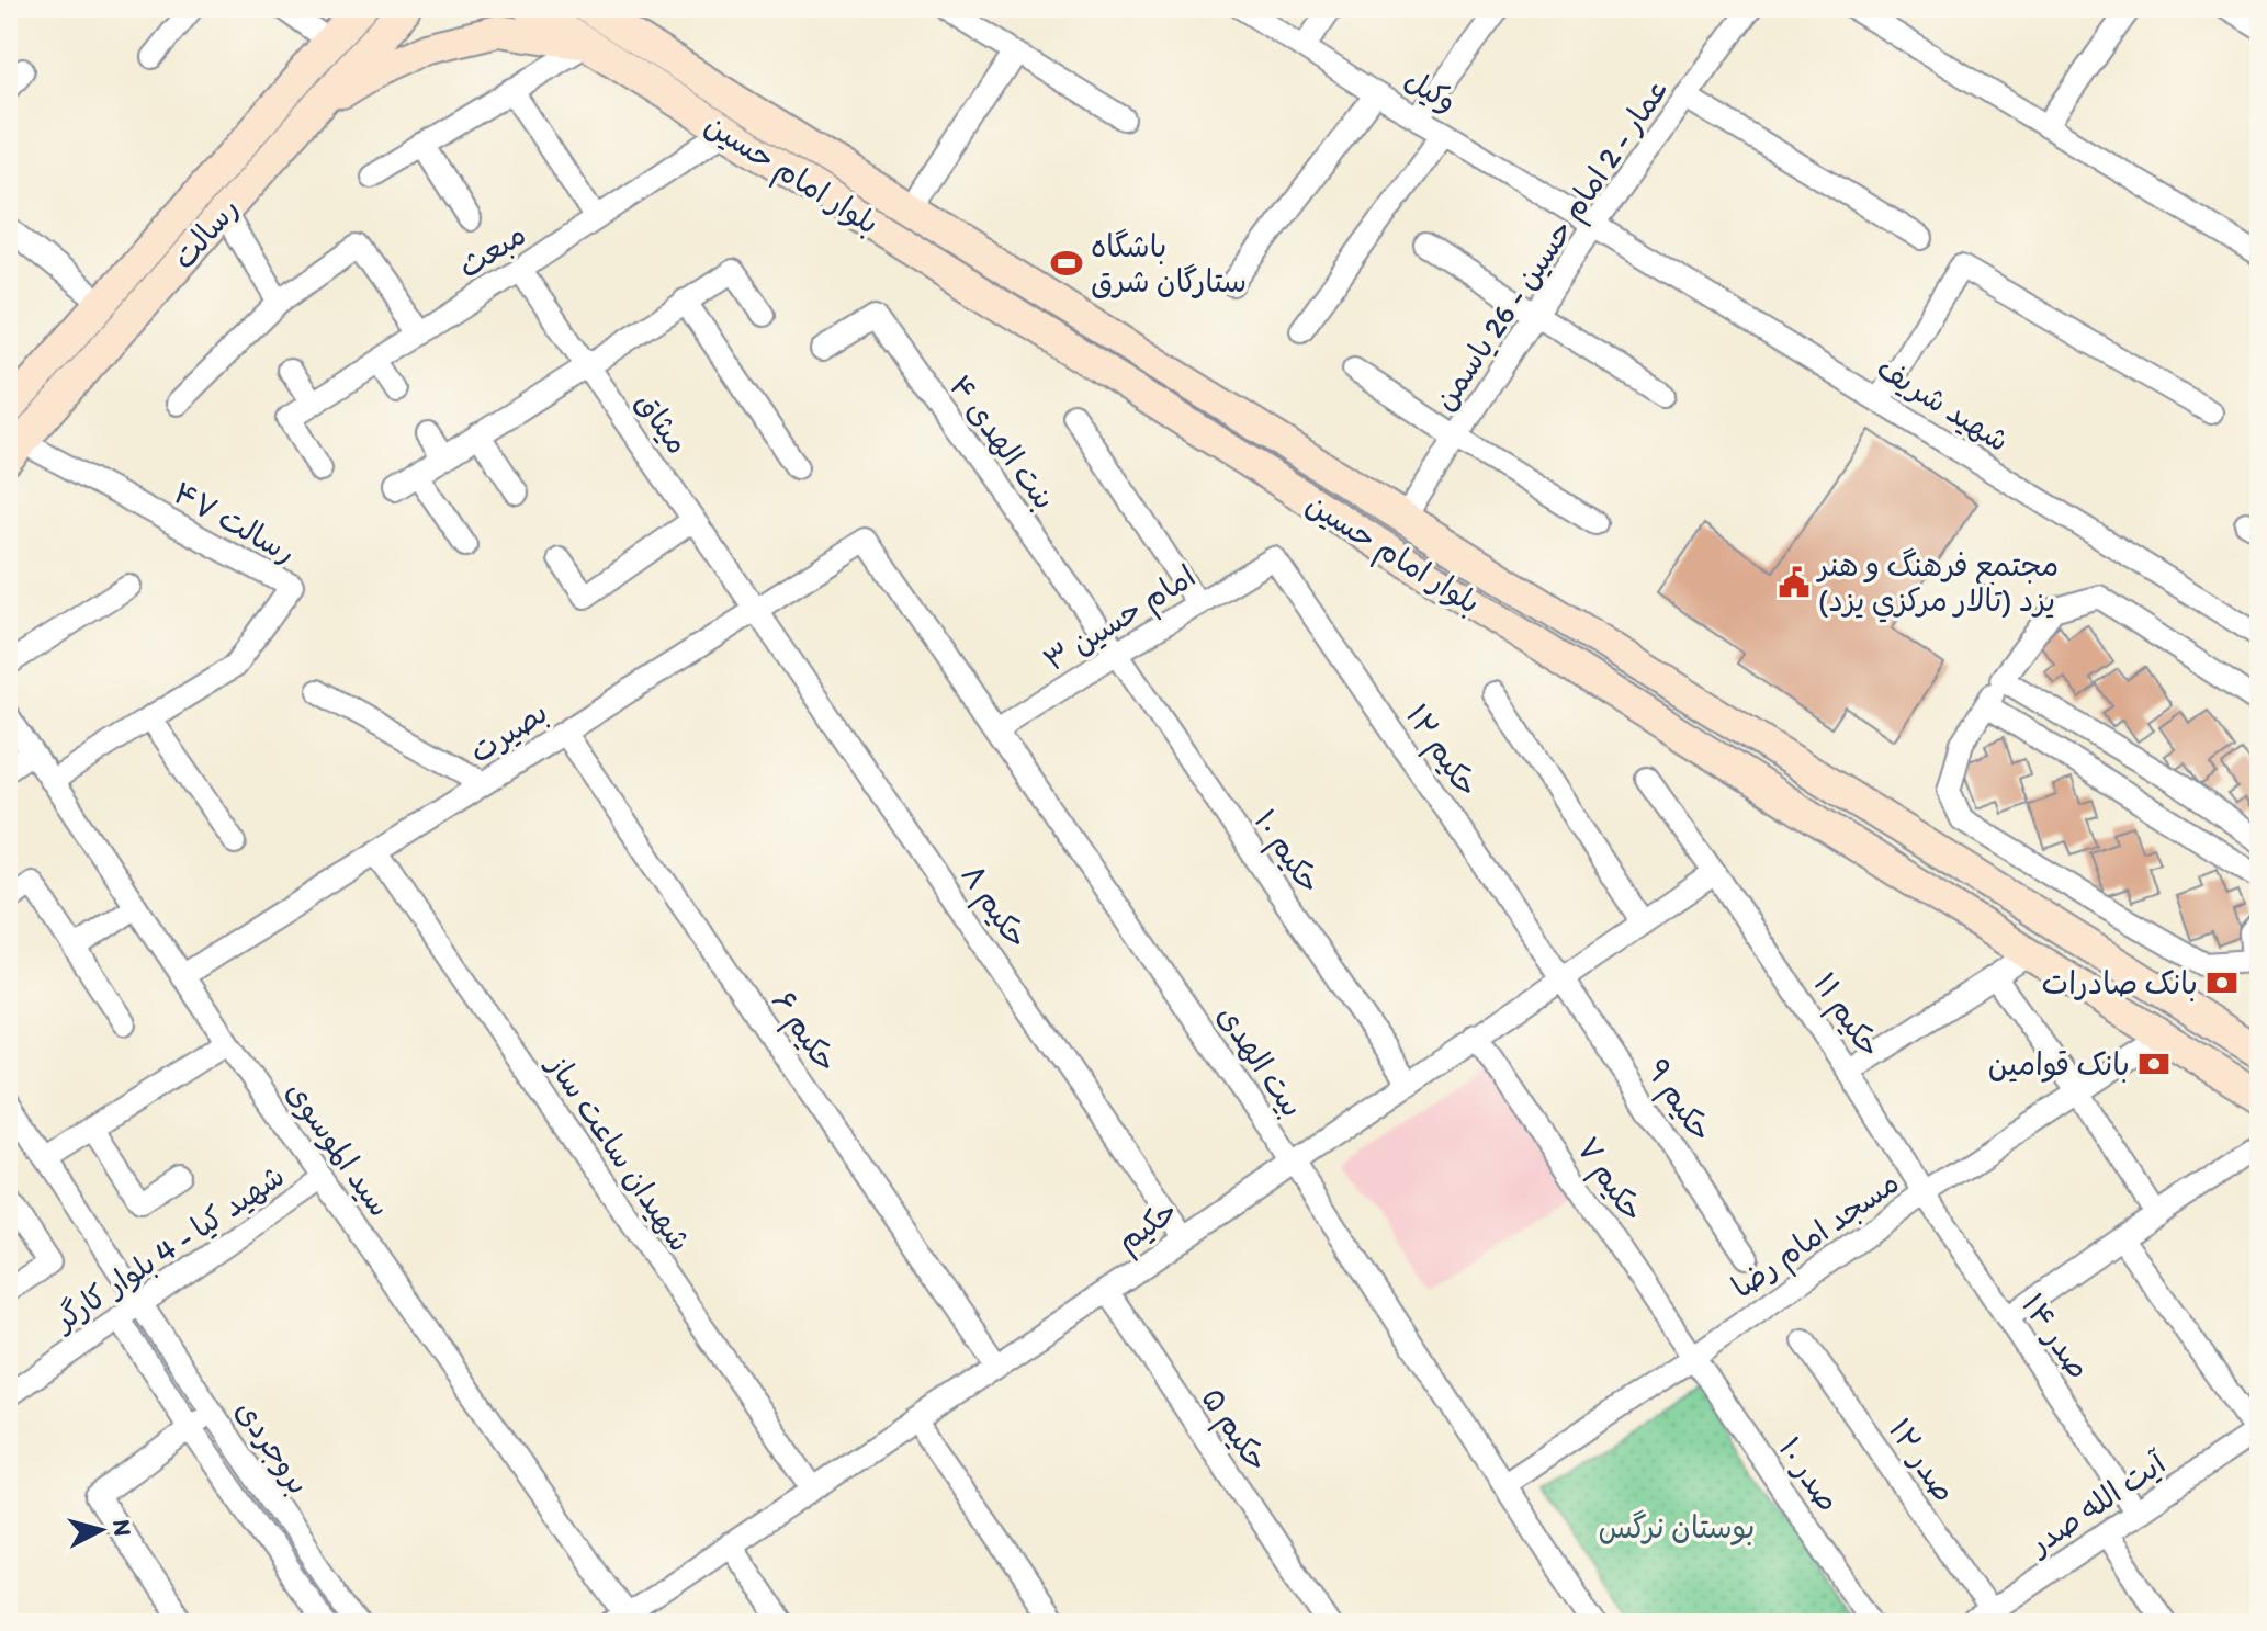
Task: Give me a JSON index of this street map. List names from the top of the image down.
{
  "streets": {
    "main road": ["بلوار امام حسین", "رسالت"],
    "street": [
      "وکیل",
      "عمار - 2 امام حسین - 26 یاسمن",
      "مبعث",
      "شهید شریف",
      "میثاق",
      "بنت الهدی ۴",
      "رسالت ۴۷",
      "امام حسین ۳",
      "بصیرت",
      "حکیم ۱۲",
      "حکیم ۱۰",
      "حکیم ۸",
      "حکیم ۱۱",
      "حکیم ۶",
      "بیت الهدی",
      "حکیم ۹",
      "سید الموسوی",
      "شهیدان ساعت ساز",
      "حکیم ۷",
      "حکیم",
      "مسجد امام رضا",
      "شهید کیا - 4 بلوار کارگر",
      "صدر ۱۴",
      "حکیم ۵",
      "بروجردی",
      "صدر ۱۲",
      "صدر ۱۰",
      "آیت الله صدر"
    ]
  },
  "crossings": [
    ["وکیل", "عمار - 2 امام حسین - 26 یاسمن"],
    ["وکیل", "شهید شریف"],
    ["بلوار امام حسین", "عمار - 2 امام حسین - 26 یاسمن"],
    ["بلوار امام حسین", "مبعث"],
    ["بلوار امام حسین", "مسجد امام رضا"],
    ["رسالت", "رسالت ۴۷"],
    ["عمار - 2 امام حسین - 26 یاسمن", "شهید شریف"],
    ["مبعث", "میثاق"],
    ["میثاق", "بصیرت"],
    ["میثاق", "حکیم ۸"],
    ["بنت الهدی ۴", "امام حسین ۳"],
    ["بنت الهدی ۴", "حکیم ۱۰"],
    ["امام حسین ۳", "حکیم ۱۲"],
    ["امام حسین ۳", "حکیم ۱۰"],
    ["امام حسین ۳", "بیت الهدی"],
    ["بصیرت", "حکیم ۸"],
    ["بصیرت", "حکیم ۶"],
    ["بصیرت", "بیت الهدی"],
    ["بصیرت", "سید الموسوی"],
    ["بصیرت", "شهیدان ساعت ساز"],
    ["حکیم ۱۲", "حکیم ۹"],
    ["حکیم ۱۲", "حکیم"],
    ["حکیم ۱۰", "حکیم"],
    ["حکیم ۸", "حکیم"],
    ["حکیم ۱۱", "حکیم"],
    ["حکیم ۱۱", "مسجد امام رضا"],
    ["حکیم ۱۱", "صدر ۱۴"],
    ["حکیم ۶", "حکیم"],
    ["بیت الهدی", "حکیم"],
    ["بیت الهدی", "مسجد امام رضا"],
    ["حکیم ۹", "حکیم"],
    ["سید الموسوی", "حکیم"],
    ["سید الموسوی", "شهید کیا - 4 بلوار کارگر"],
    ["شهیدان ساعت ساز", "حکیم"],
    ["حکیم ۷", "حکیم"],
    ["حکیم ۷", "مسجد امام رضا"],
    ["حکیم ۷", "صدر ۱۰"],
    ["حکیم", "حکیم ۵"],
    ["مسجد امام رضا", "صدر ۱۴"],
    ["مسجد امام رضا", "صدر ۱۰"],
    ["شهید کیا - 4 بلوار کارگر", "بروجردی"],
    ["صدر ۱۴", "آیت الله صدر"],
    ["صدر ۱۲", "آیت الله صدر"]
  ],
  "parks": ["بوستان نرگس"],
  "places": {
    "sports": ["باشگاه ستارگان شرق"],
    "public building": ["مجتمع فرهنگ و هنر یزد (تالار مركزي یزد)"],
    "bank": ["بانک صادرات", "بانک قوامین"]
  },
  "north": "right"
}
